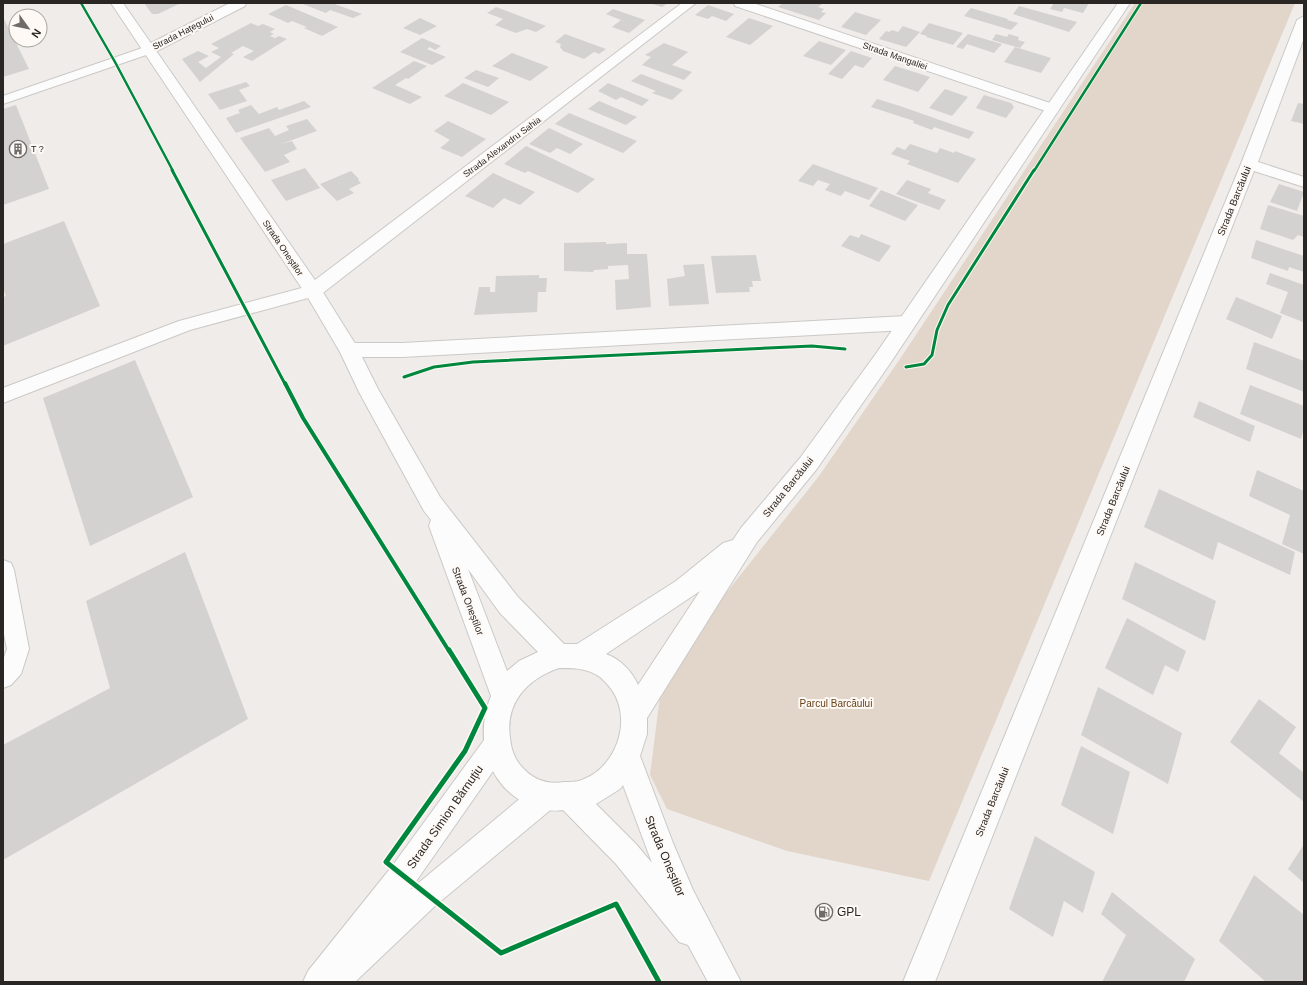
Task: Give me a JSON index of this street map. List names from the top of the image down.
{
  "streets": {
    "street": [
      "Strada Hațegului",
      "Strada Mangaliei",
      "Strada Alexandru Sahia",
      "Strada Barcăului",
      "Strada Oneștilor",
      "Strada Simion Bărnuțiu"
    ]
  },
  "crossings": [
    ["Strada Hațegului", "Strada Oneștilor"],
    ["Strada Mangaliei", "Strada Barcăului"],
    ["Strada Alexandru Sahia", "Strada Oneștilor"],
    ["Strada Barcăului", "Strada Oneștilor"],
    ["Strada Barcăului", "Strada Simion Bărnuțiu"],
    ["Strada Oneștilor", "Strada Simion Bărnuțiu"]
  ],
  "parks": ["Parcul Barcăului"],
  "places": {
    "building": ["T ?"],
    "fuel station": ["GPL"]
  },
  "north": "bottom right"
}
